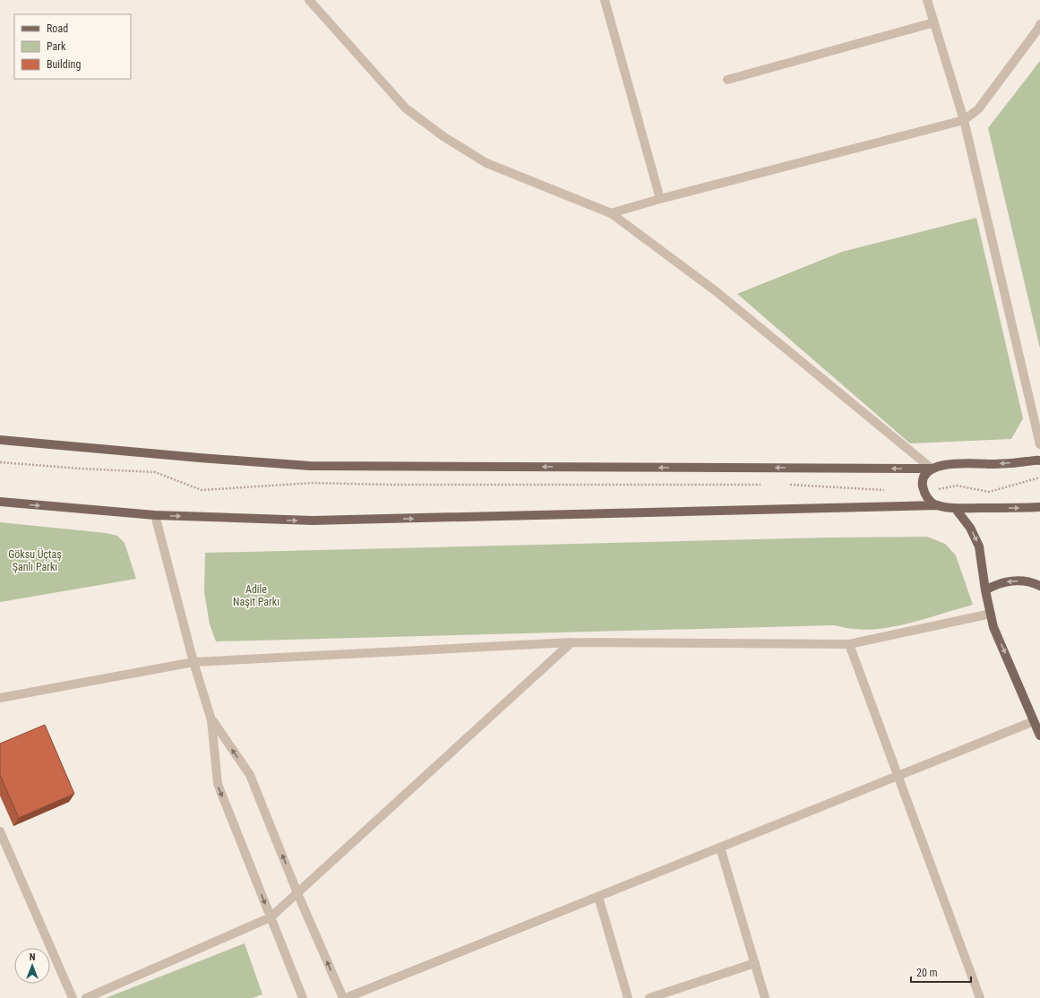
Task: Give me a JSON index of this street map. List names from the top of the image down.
{
  "parks": ["Göksu Üçtaş Şanlı Parkı", "Adile Naşit Parkı"],
  "legend": ["Road", "Park", "Building"],
  "scale_bar": "20 m",
  "north": "top"
}
